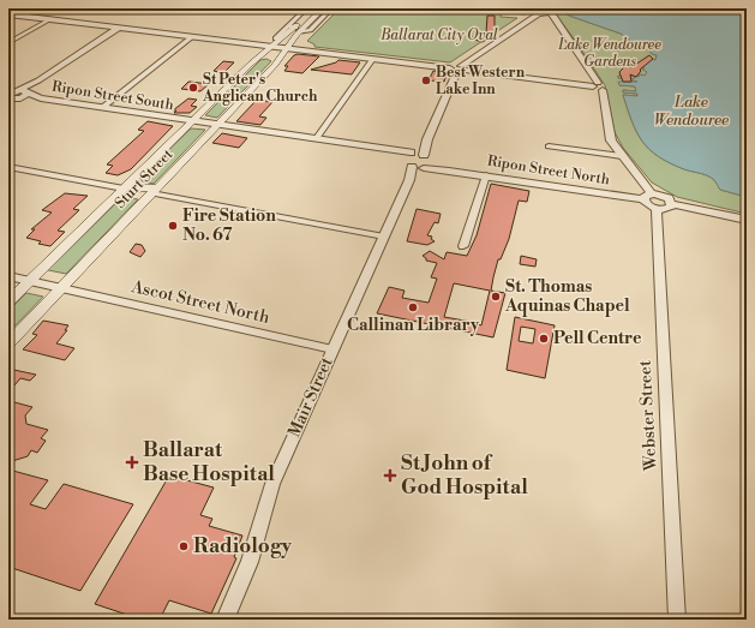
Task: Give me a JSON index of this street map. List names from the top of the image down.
{
  "streets": {
    "main road": ["Sturt Street"],
    "street": [
      "Ripon Street South",
      "Ripon Street North",
      "Ascot Street North",
      "Mair Street",
      "Webster Street"
    ]
  },
  "crossings": [
    ["Ripon Street South", "Ripon Street North"],
    ["Ripon Street South", "Sturt Street"],
    ["Ripon Street North", "Sturt Street"],
    ["Ripon Street North", "Mair Street"],
    ["Sturt Street", "Ascot Street North"],
    ["Ascot Street North", "Mair Street"]
  ],
  "water": ["Lake Wendouree"],
  "parks": ["Ballarat City Oval", "Lake Wendouree Gardens"],
  "places": {
    "other": [
      "Best Western Lake Inn",
      "St Peter's Anglican Church",
      "Fire Station No. 67",
      "St. Thomas Aquinas Chapel",
      "Callinan Library",
      "Pell Centre",
      "Radiology"
    ],
    "health": ["Ballarat Base Hospital", "St John of God Hospital"]
  }
}
